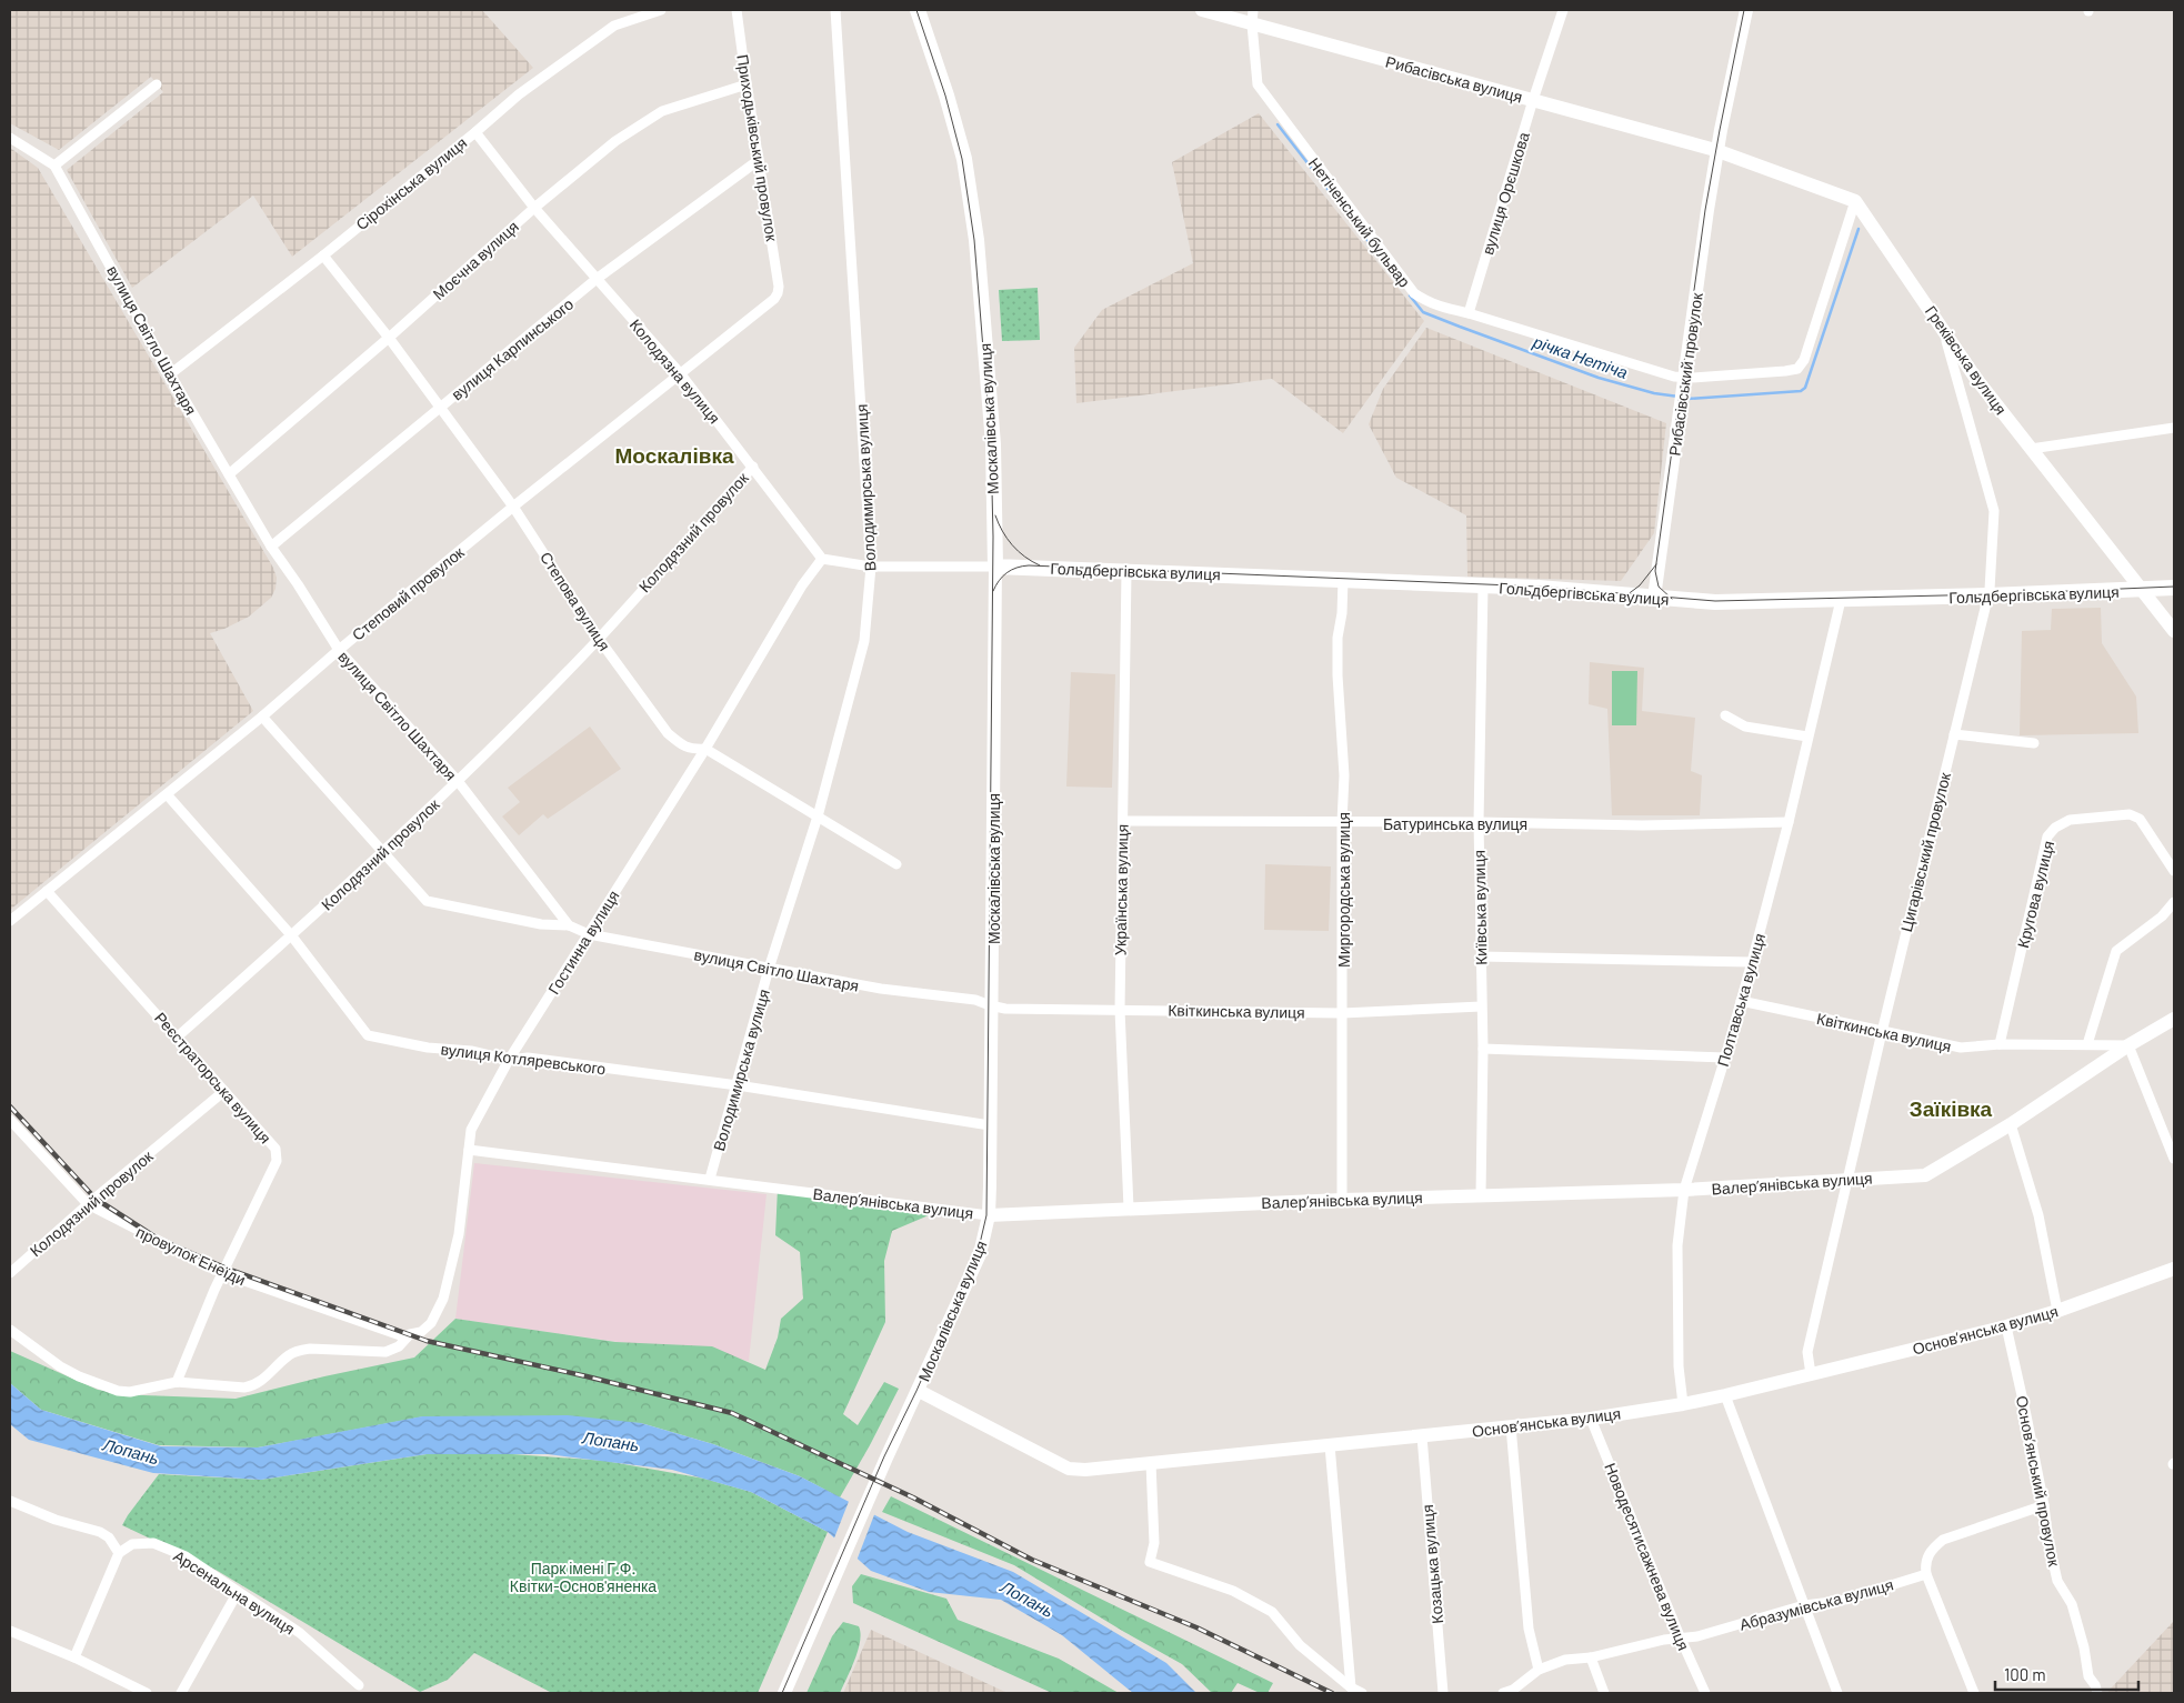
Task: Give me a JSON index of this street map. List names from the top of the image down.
{
  "streets": {
    "main road": ["Москалівська вулиця", "Гольдбергівська вулиця"],
    "street": [
      "Рибасівська вулиця",
      "Приходьківський провулок",
      "Сірохінська вулиця",
      "вулиця Орєшкова",
      "Нетіченський бульвар",
      "Моєчна вулиця",
      "вулиця Світло Шахтаря",
      "вулиця Карпинського",
      "Греківська вулиця",
      "Колодязна вулиця",
      "Рибасівський провулок",
      "Володимирська вулиця",
      "Колодязний провулок",
      "Степовий провулок",
      "Степова вулиця",
      "Батуринська вулиця",
      "Цигарівський провулок",
      "Українська вулиця",
      "Миргородська вулиця",
      "Кругова вулиця",
      "Київська вулиця",
      "Гостинна вулиця",
      "Полтавська вулиця",
      "Квіткинська вулиця",
      "вулиця Котляревського",
      "Реєстраторська вулиця",
      "Валер’янівська вулиця",
      "провулок Енеїди",
      "Основ’янська вулиця",
      "Основ’янський провулок",
      "Новодесятисажнева вулиця",
      "Козацька вулиця",
      "Арсенальна вулиця",
      "Абразумівська вулиця"
    ]
  },
  "crossings": [
    ["Рибасівська вулиця", "вулиця Орєшкова"],
    ["Рибасівська вулиця", "Нетіченський бульвар"],
    ["Рибасівська вулиця", "Рибасівський провулок"],
    ["Приходьківський провулок", "Моєчна вулиця"],
    ["Приходьківський провулок", "вулиця Карпинського"],
    ["Приходьківський провулок", "Степовий провулок"],
    ["Сірохінська вулиця", "вулиця Світло Шахтаря"],
    ["Сірохінська вулиця", "Колодязна вулиця"],
    ["Сірохінська вулиця", "Степова вулиця"],
    ["вулиця Орєшкова", "Нетіченський бульвар"],
    ["Нетіченський бульвар", "Греківська вулиця"],
    ["Нетіченський бульвар", "Рибасівський провулок"],
    ["Моєчна вулиця", "вулиця Світло Шахтаря"],
    ["Моєчна вулиця", "Колодязна вулиця"],
    ["Моєчна вулиця", "Степова вулиця"],
    ["вулиця Світло Шахтаря", "вулиця Карпинського"],
    ["вулиця Світло Шахтаря", "Москалівська вулиця"],
    ["вулиця Світло Шахтаря", "Володимирська вулиця"],
    ["вулиця Світло Шахтаря", "Колодязний провулок"],
    ["вулиця Світло Шахтаря", "Степовий провулок"],
    ["вулиця Світло Шахтаря", "Гостинна вулиця"],
    ["вулиця Світло Шахтаря", "Квіткинська вулиця"],
    ["вулиця Карпинського", "Колодязна вулиця"],
    ["вулиця Карпинського", "Степова вулиця"],
    ["Греківська вулиця", "Гольдбергівська вулиця"],
    ["Греківська вулиця", "Цигарівський провулок"],
    ["Колодязна вулиця", "Колодязний провулок"],
    ["Колодязна вулиця", "Степовий провулок"],
    ["Колодязна вулиця", "Гостинна вулиця"],
    ["Рибасівський провулок", "Гольдбергівська вулиця"],
    ["Москалівська вулиця", "Гольдбергівська вулиця"],
    ["Москалівська вулиця", "Квіткинська вулиця"],
    ["Москалівська вулиця", "вулиця Котляревського"],
    ["Москалівська вулиця", "Валер’янівська вулиця"],
    ["Москалівська вулиця", "Основ’янська вулиця"],
    ["Володимирська вулиця", "Степова вулиця"],
    ["Володимирська вулиця", "вулиця Котляревського"],
    ["Володимирська вулиця", "Валер’янівська вулиця"],
    ["Колодязний провулок", "Степова вулиця"],
    ["Колодязний провулок", "вулиця Котляревського"],
    ["Колодязний провулок", "Реєстраторська вулиця"],
    ["Колодязний провулок", "провулок Енеїди"],
    ["Гольдбергівська вулиця", "Цигарівський провулок"],
    ["Гольдбергівська вулиця", "Українська вулиця"],
    ["Гольдбергівська вулиця", "Миргородська вулиця"],
    ["Гольдбергівська вулиця", "Київська вулиця"],
    ["Гольдбергівська вулиця", "Полтавська вулиця"],
    ["Степовий провулок", "Степова вулиця"],
    ["Степовий провулок", "вулиця Котляревського"],
    ["Степовий провулок", "Реєстраторська вулиця"],
    ["Степова вулиця", "Гостинна вулиця"],
    ["Батуринська вулиця", "Українська вулиця"],
    ["Батуринська вулиця", "Миргородська вулиця"],
    ["Батуринська вулиця", "Київська вулиця"],
    ["Батуринська вулиця", "Полтавська вулиця"],
    ["Цигарівський провулок", "Квіткинська вулиця"],
    ["Цигарівський провулок", "Валер’янівська вулиця"],
    ["Цигарівський провулок", "Основ’янська вулиця"],
    ["Українська вулиця", "Квіткинська вулиця"],
    ["Українська вулиця", "Валер’янівська вулиця"],
    ["Миргородська вулиця", "Квіткинська вулиця"],
    ["Миргородська вулиця", "Валер’янівська вулиця"],
    ["Кругова вулиця", "Квіткинська вулиця"],
    ["Київська вулиця", "Квіткинська вулиця"],
    ["Київська вулиця", "Валер’янівська вулиця"],
    ["Гостинна вулиця", "вулиця Котляревського"],
    ["Гостинна вулиця", "Реєстраторська вулиця"],
    ["Гостинна вулиця", "Валер’янівська вулиця"],
    ["Гостинна вулиця", "провулок Енеїди"],
    ["Полтавська вулиця", "Квіткинська вулиця"],
    ["Полтавська вулиця", "Валер’янівська вулиця"],
    ["Полтавська вулиця", "Основ’янська вулиця"],
    ["Квіткинська вулиця", "Валер’янівська вулиця"],
    ["Реєстраторська вулиця", "провулок Енеїди"],
    ["Основ’янська вулиця", "Основ’янський провулок"],
    ["Основ’янська вулиця", "Новодесятисажнева вулиця"],
    ["Основ’янська вулиця", "Козацька вулиця"],
    ["Новодесятисажнева вулиця", "Абразумівська вулиця"]
  ],
  "districts": ["Москалівка", "Заїківка"],
  "water": ["річка Нетіча", "Лопань"],
  "parks": ["Парк імені Г.Ф. Квітки-Основ'яненка"],
  "scale_bar": "100 m"
}
